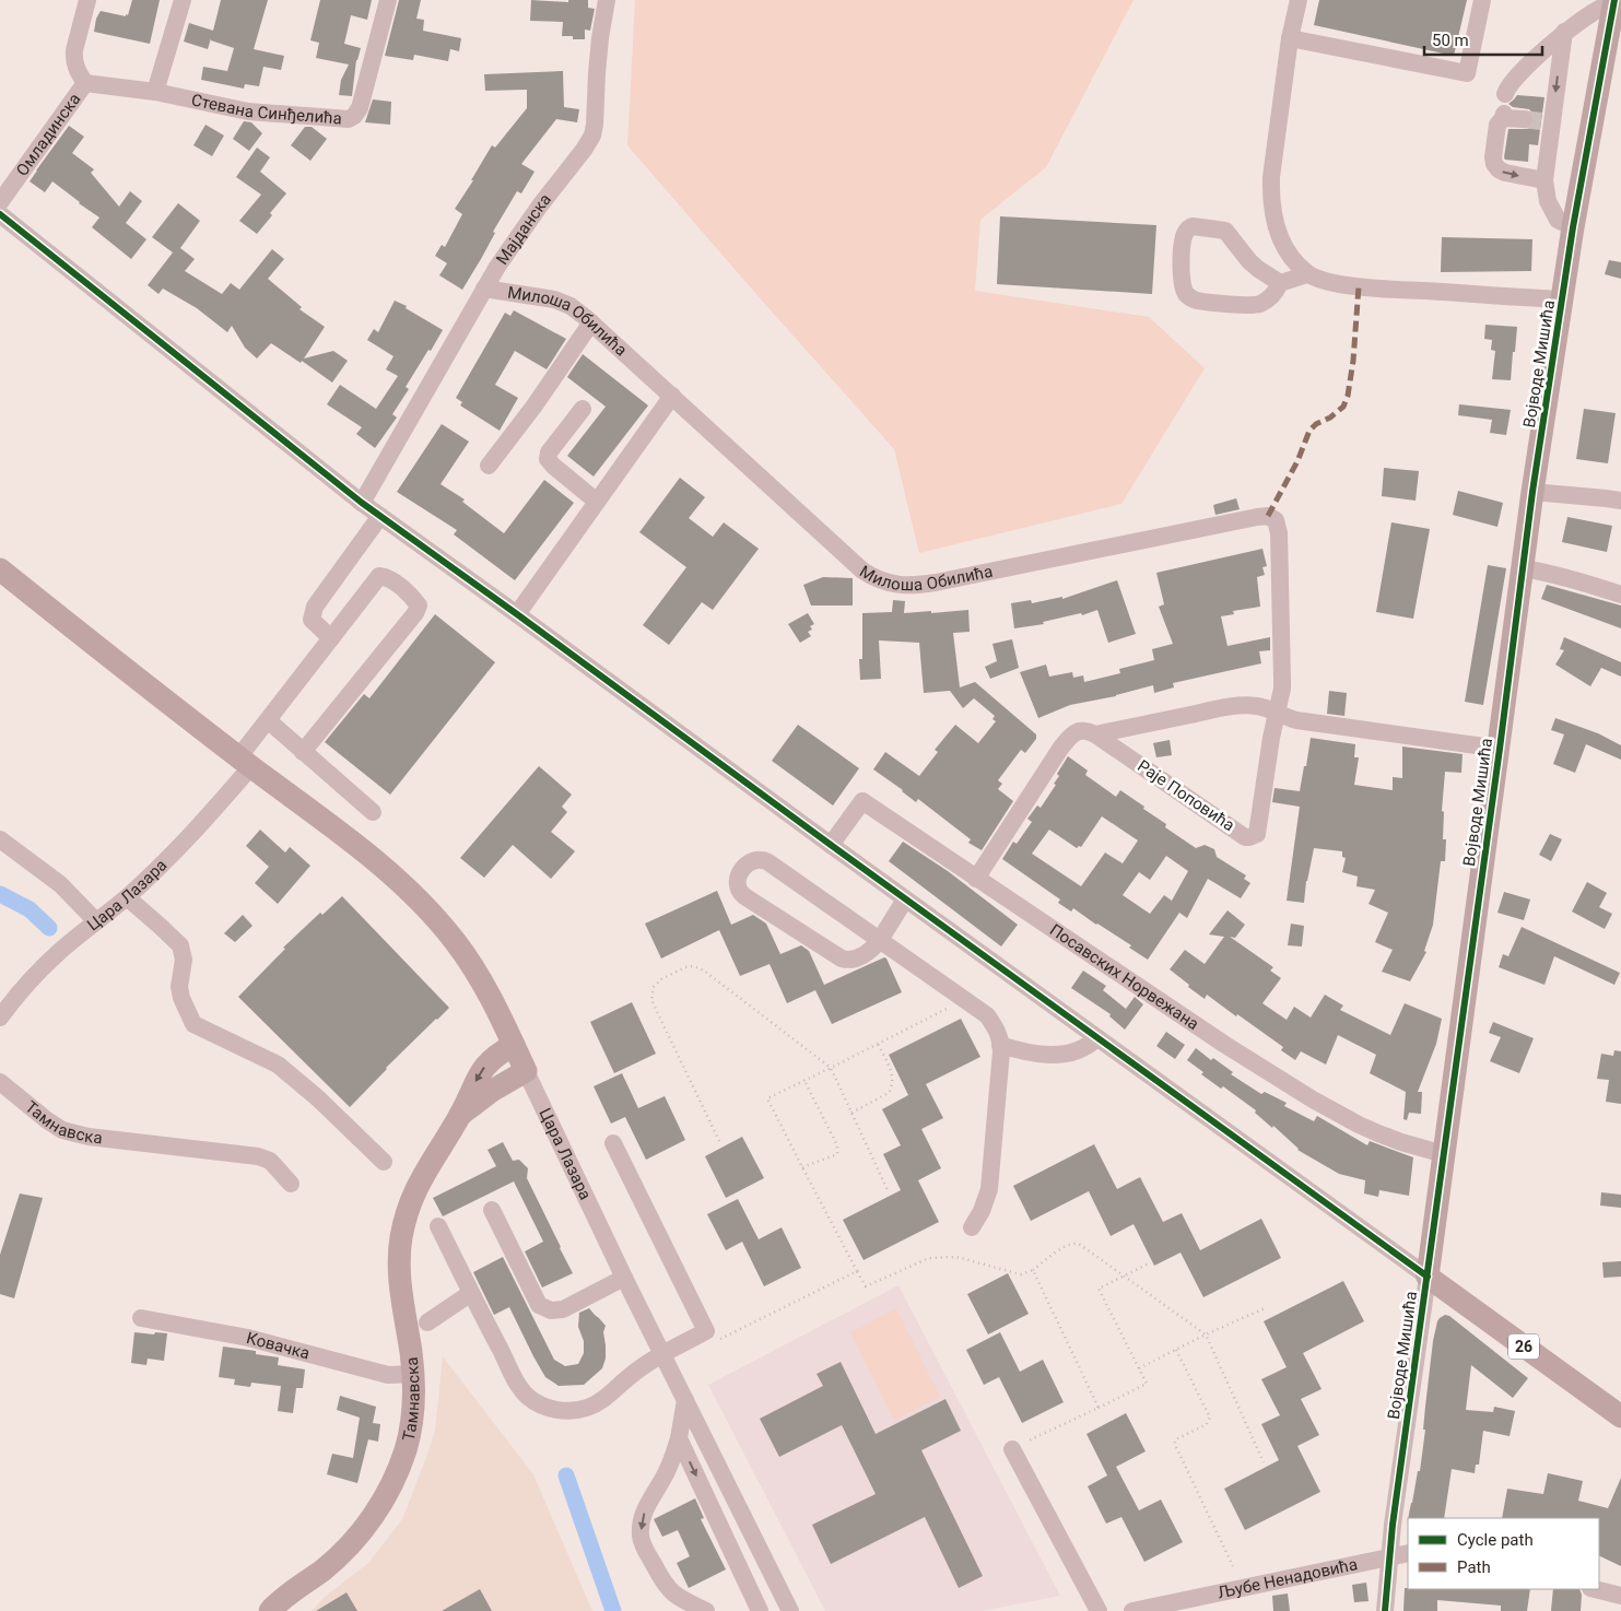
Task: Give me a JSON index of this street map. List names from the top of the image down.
{
  "streets": {
    "main road": [
      "Војводе Мишића",
      "Цара Лазара",
      "Тамнавска",
      "26"
    ],
    "street": [
      "Стевана Синђелића",
      "Омладинска",
      "Мајданска",
      "Милоша Обилића",
      "Раје Поповића",
      "Посавских Норвежана",
      "Ковачка",
      "Љубе Ненадовића"
    ]
  },
  "crossings": [
    ["Стевана Синђелића", "Омладинска"],
    ["Мајданска", "Милоша Обилића"],
    ["Милоша Обилића", "Раје Поповића"],
    ["Војводе Мишића", "Посавских Норвежана"],
    ["Војводе Мишића", "26"],
    ["Војводе Мишића", "Љубе Ненадовића"],
    ["Тамнавска", "Ковачка"]
  ],
  "legend": ["Cycle path", "Path"],
  "scale_bar": "50 m"
}
